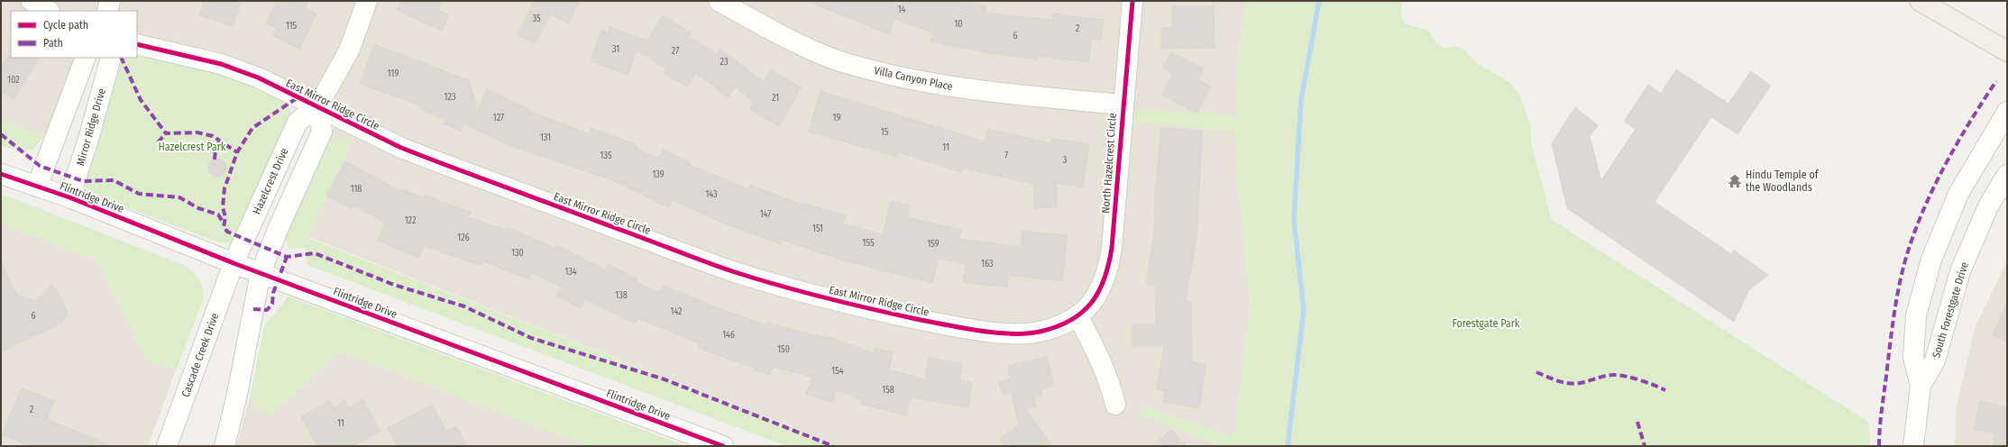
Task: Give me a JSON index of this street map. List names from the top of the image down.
{
  "streets": {
    "street": [
      "Villa Canyon Place",
      "East Mirror Ridge Circle",
      "Mirror Ridge Drive",
      "North Hazelcrest Circle",
      "Hazelcrest Drive",
      "Flintridge Drive",
      "South Forestgate Drive",
      "Cascade Creek Drive"
    ]
  },
  "crossings": [
    ["Villa Canyon Place", "North Hazelcrest Circle"],
    ["East Mirror Ridge Circle", "North Hazelcrest Circle"],
    ["East Mirror Ridge Circle", "Hazelcrest Drive"],
    ["Mirror Ridge Drive", "Flintridge Drive"],
    ["Hazelcrest Drive", "Flintridge Drive"],
    ["Hazelcrest Drive", "Cascade Creek Drive"],
    ["Flintridge Drive", "Cascade Creek Drive"]
  ],
  "parks": ["Hazelcrest Park", "Forestgate Park"],
  "places": {
    "temple": ["Hindu Temple of the Woodlands"]
  },
  "house_numbers": [
    "14",
    "35",
    "10",
    "115",
    "2",
    "6",
    "31",
    "27",
    "23",
    "119",
    "102",
    "123",
    "21",
    "127",
    "19",
    "15",
    "131",
    "11",
    "135",
    "7",
    "3",
    "139",
    "118",
    "143",
    "147",
    "122",
    "151",
    "126",
    "155",
    "159",
    "130",
    "163",
    "134",
    "138",
    "142",
    "6",
    "146",
    "150",
    "154",
    "158",
    "2",
    "11"
  ],
  "legend": ["Cycle path", "Path"]
}
